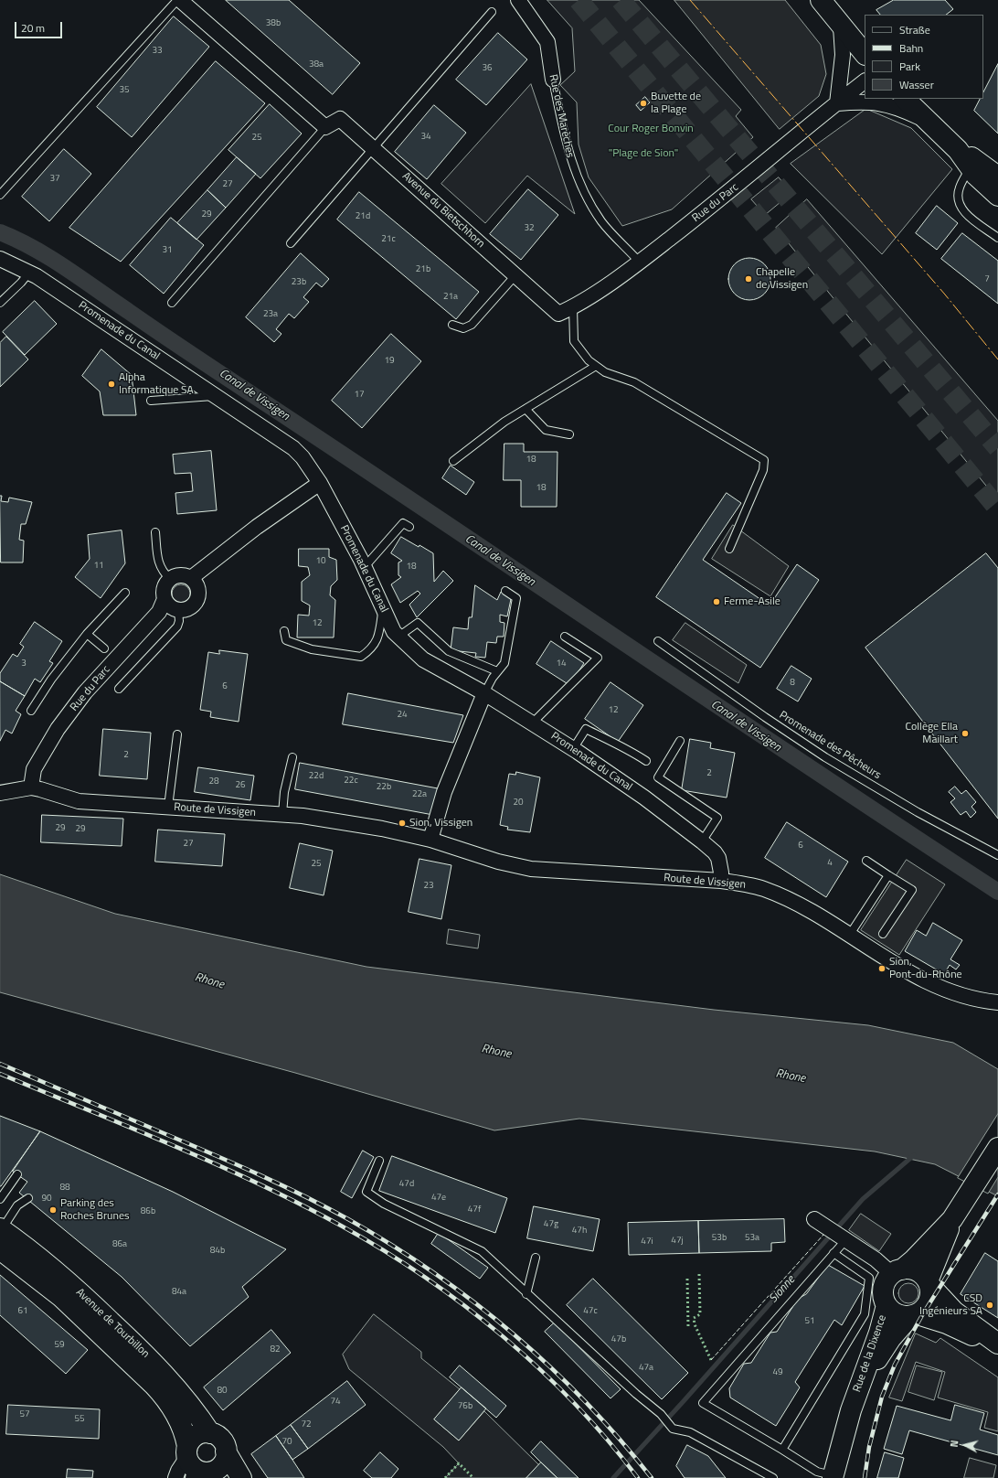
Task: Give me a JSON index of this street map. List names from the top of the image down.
{
  "streets": {
    "main road": ["Avenue de Tourbillon", "Rue de la Dixence"],
    "street": [
      "Rue des Marèches",
      "Rue du Parc",
      "Avenue du Bietschhorn",
      "Promenade du Canal",
      "Route de Vissigen"
    ],
    "lane": ["Promenade des Pêcheurs"]
  },
  "crossings": [
    ["Rue des Marèches", "Rue du Parc"],
    ["Rue du Parc", "Avenue du Bietschhorn"],
    ["Rue du Parc", "Route de Vissigen"],
    ["Promenade du Canal", "Route de Vissigen"]
  ],
  "water": ["Canal de Vissigen", "Rhone", "Sionne"],
  "parks": ["Cour Roger Bonvin", "\"Plage de Sion\""],
  "places": [
    "Buvette de la Plage",
    "Chapelle de Vissigen",
    "Alpha Informatique SA",
    "Ferme-Asile",
    "Collège Ella Maillart",
    "Sion, Vissigen",
    "Sion, Pont-du-Rhône",
    "Parking des Roches Brunes",
    "CSD Ingénieurs SA"
  ],
  "house_numbers": [
    "38b",
    "33",
    "38a",
    "36",
    "35",
    "34",
    "25",
    "37",
    "27",
    "29",
    "21d",
    "32",
    "21c",
    "31",
    "21b",
    "7",
    "23b",
    "21a",
    "23a",
    "19",
    "17",
    "18",
    "18",
    "10",
    "11",
    "18",
    "12",
    "3",
    "14",
    "8",
    "6",
    "12",
    "24",
    "2",
    "2",
    "22d",
    "22c",
    "28",
    "26",
    "22b",
    "22a",
    "20",
    "29",
    "29",
    "27",
    "6",
    "4",
    "25",
    "23",
    "47d",
    "88",
    "47e",
    "90",
    "47f",
    "86b",
    "47g",
    "47h",
    "53b",
    "53a",
    "47j",
    "47i",
    "86a",
    "84b",
    "84a",
    "61",
    "47c",
    "51",
    "47b",
    "59",
    "82",
    "47a",
    "49",
    "80",
    "74",
    "76b",
    "57",
    "55",
    "72",
    "70"
  ],
  "legend": [
    "Straße",
    "Bahn",
    "Park",
    "Wasser"
  ],
  "scale_bar": "20 m",
  "north": "left"
}
